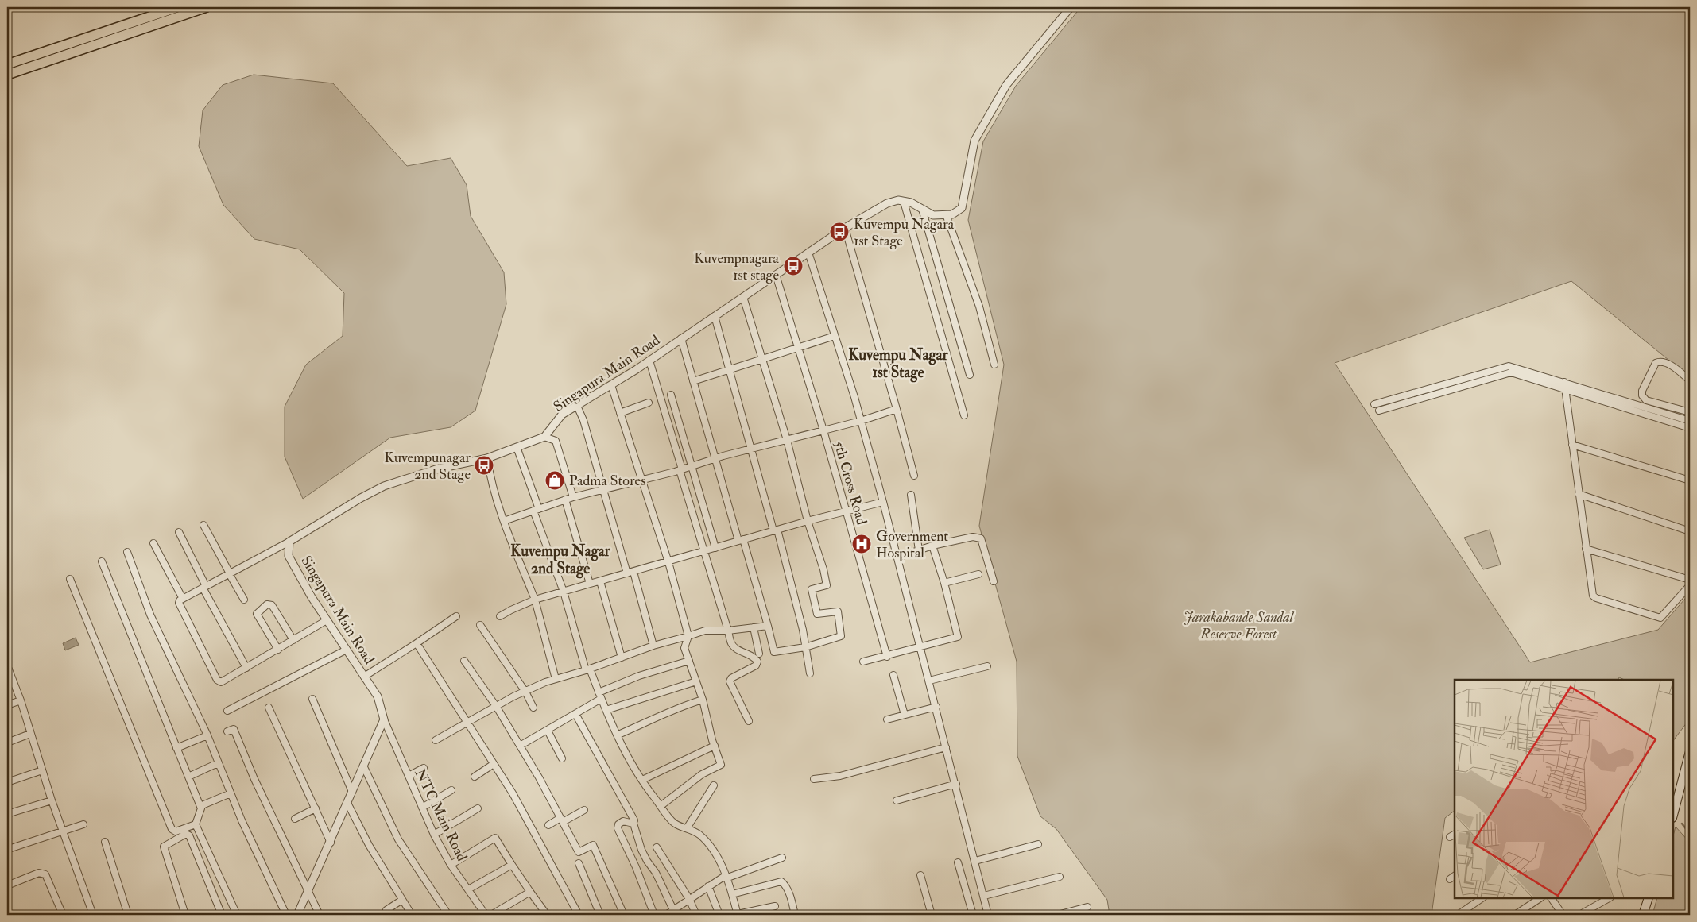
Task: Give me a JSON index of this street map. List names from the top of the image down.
{
  "streets": {
    "street": ["Singapura Main Road", "5th Cross Road", "NTC Main Road"]
  },
  "crossings": [
    ["Singapura Main Road", "5th Cross Road"],
    ["Singapura Main Road", "NTC Main Road"]
  ],
  "districts": ["Kuvempu Nagar 1st Stage", "Kuvempu Nagar 2nd Stage"],
  "parks": ["Jarakabande Sandal Reserve Forest"],
  "places": {
    "bus stop": ["Kuvempu Nagara 1st Stage", "Kuvempnagara 1st stage", "Kuvempunagar 2nd Stage"],
    "shop": ["Padma Stores"],
    "hospital": ["Government Hospital"]
  }
}
